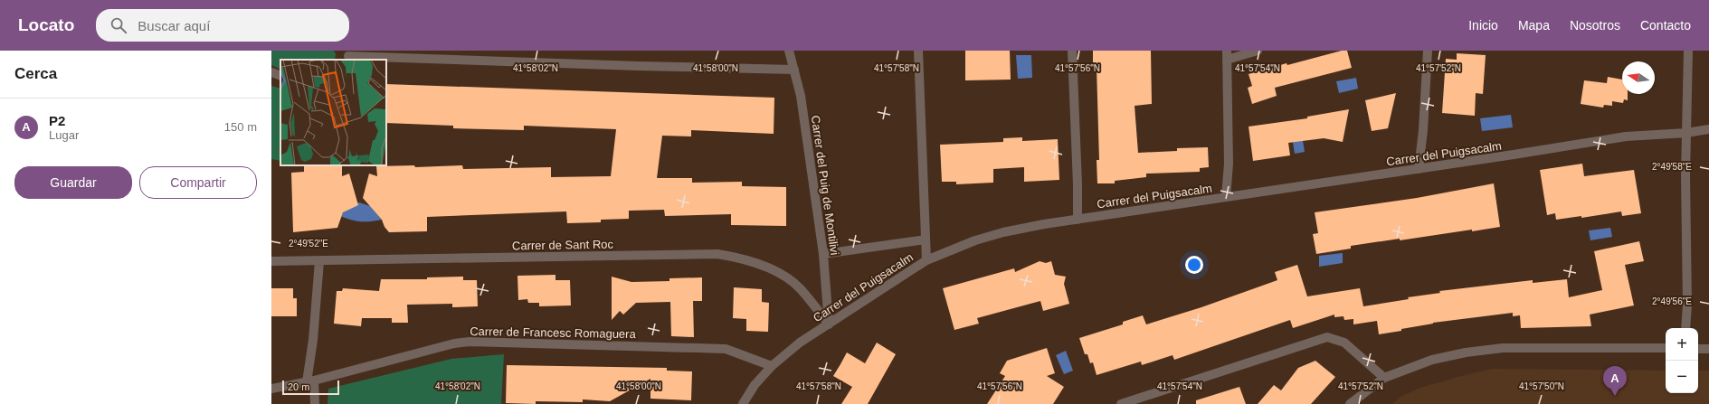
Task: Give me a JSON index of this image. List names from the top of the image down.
{
  "streets": {
    "street": [
      "Carrer del Puigsacalm",
      "Carrer del Puig de Montilivi",
      "Carrer de Sant Roc",
      "Carrer de Francesc Romaguera"
    ]
  },
  "crossings": [
    ["Carrer del Puigsacalm", "Carrer del Puig de Montilivi"],
    ["Carrer del Puigsacalm", "Carrer de Sant Roc"],
    ["Carrer del Puigsacalm", "Carrer de Francesc Romaguera"],
    ["Carrer del Puig de Montilivi", "Carrer de Sant Roc"]
  ],
  "scale_bar": "20 m",
  "north": "left",
  "page": {
    "header": "Locato",
    "search": "Buscar aquí",
    "nav": [
      "Inicio",
      "Mapa",
      "Nosotros",
      "Contacto"
    ],
    "heading": "Cerca",
    "list": [
      {
        "mark": "A",
        "name": "P2",
        "note": "Lugar",
        "value": "150 m"
      }
    ],
    "buttons": ["Guardar", "Compartir"],
    "map_buttons": ["+", "−"],
    "pins": "A",
    "scale": "20 m"
  },
  "coordinates": [
    "41°58'02\"N",
    "41°58'00\"N",
    "41°57'58\"N",
    "41°57'56\"N",
    "41°57'54\"N",
    "41°57'52\"N",
    "2°49'58\"E",
    "2°49'52\"E",
    "2°49'56\"E",
    "41°57'50\"N"
  ]
}
